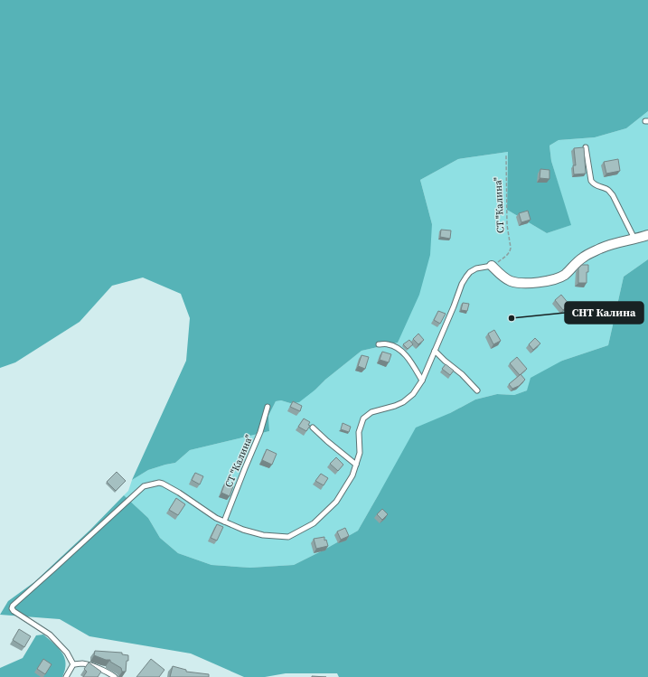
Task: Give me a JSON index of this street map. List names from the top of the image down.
{
  "streets": {
    "lane": ["СТ \"Калина\""]
  },
  "places": ["СНТ Калина"]
}
